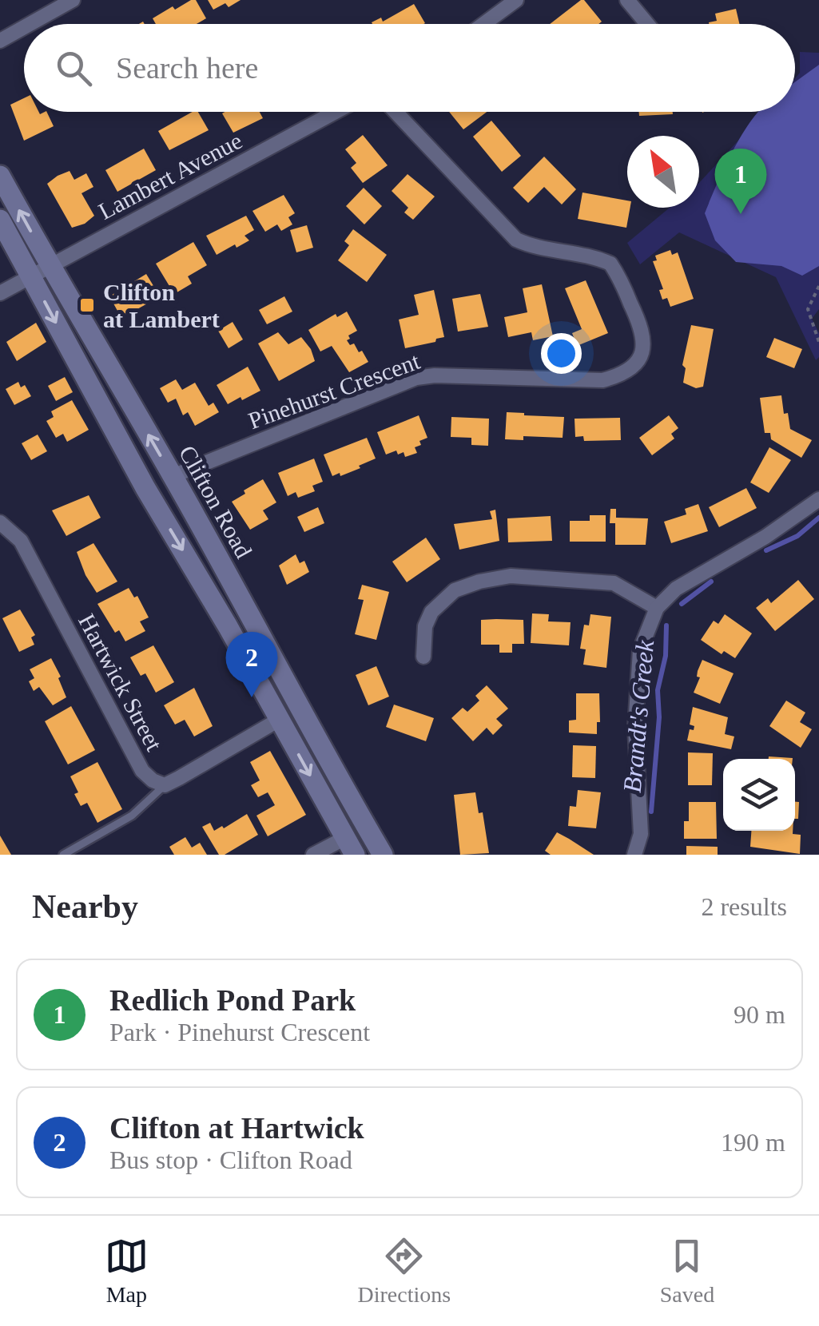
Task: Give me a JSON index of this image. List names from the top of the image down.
{
  "streets": {
    "main road": ["Clifton Road"],
    "street": ["Lambert Avenue", "Pinehurst Crescent", "Hartwick Street"]
  },
  "crossings": [
    ["Lambert Avenue", "Clifton Road"],
    ["Pinehurst Crescent", "Clifton Road"]
  ],
  "water": ["Brandt's Creek"],
  "places": {
    "transit": ["Clifton at Lambert"]
  },
  "north": "top left",
  "page": {
    "search": "Search here",
    "pins": ["1", "2"],
    "heading": ["Nearby", "2 results"],
    "list": [
      {
        "mark": "1",
        "name": "Redlich Pond Park",
        "note": "Park · Pinehurst Crescent",
        "value": "90 m"
      },
      {
        "mark": "2",
        "name": "Clifton at Hartwick",
        "note": "Bus stop · Clifton Road",
        "value": "190 m"
      }
    ],
    "nav": ["Map", "Directions", "Saved"]
  }
}
